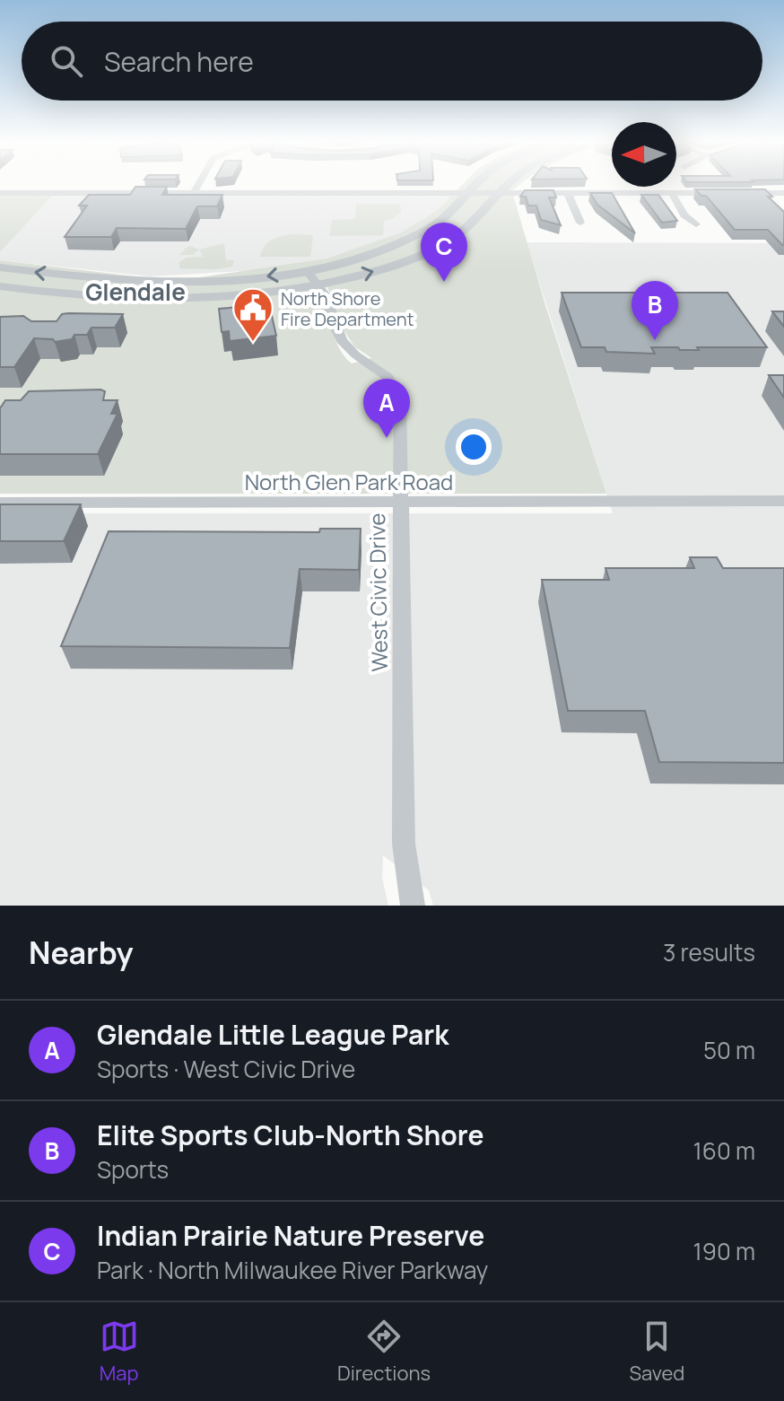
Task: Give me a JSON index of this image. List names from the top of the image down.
{
  "streets": {
    "street": ["North Glen Park Road", "West Civic Drive"]
  },
  "crossings": [
    ["North Glen Park Road", "West Civic Drive"]
  ],
  "districts": ["Glendale"],
  "places": {
    "public building": ["North Shore Fire Department"]
  },
  "north": "left",
  "page": {
    "search": "Search here",
    "pins": ["C", "B", "A"],
    "heading": ["Nearby", "3 results"],
    "list": [
      {
        "mark": "A",
        "name": "Glendale Little League Park",
        "note": "Sports · West Civic Drive",
        "value": "50 m"
      },
      {
        "mark": "B",
        "name": "Elite Sports Club-North Shore",
        "note": "Sports",
        "value": "160 m"
      },
      {
        "mark": "C",
        "name": "Indian Prairie Nature Preserve",
        "note": "Park · North Milwaukee River Parkway",
        "value": "190 m"
      }
    ],
    "nav": ["Map", "Directions", "Saved"]
  }
}
